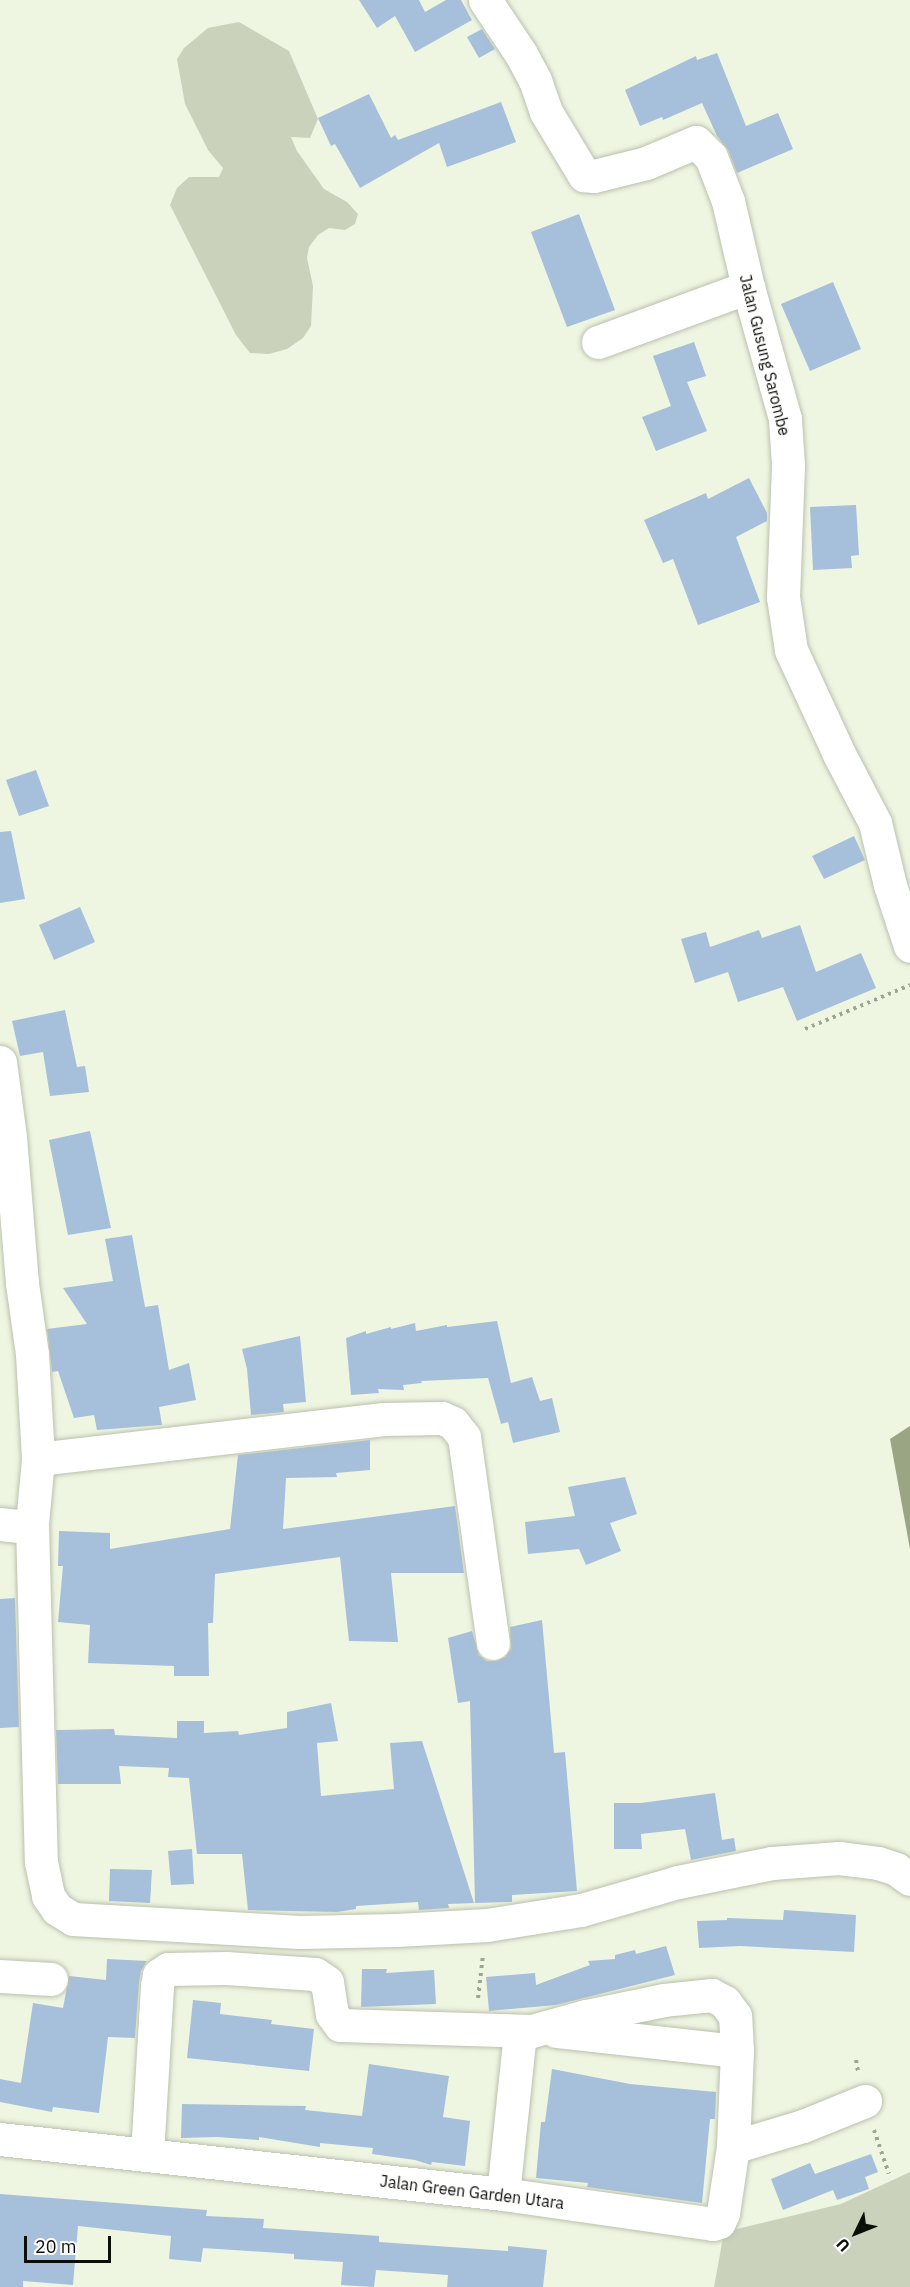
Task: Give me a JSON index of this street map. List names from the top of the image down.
{
  "streets": {
    "street": ["Jalan Gusung Sarombe", "Jalan Green Garden Utara"]
  },
  "scale_bar": "20 m",
  "north": "bottom left"
}
